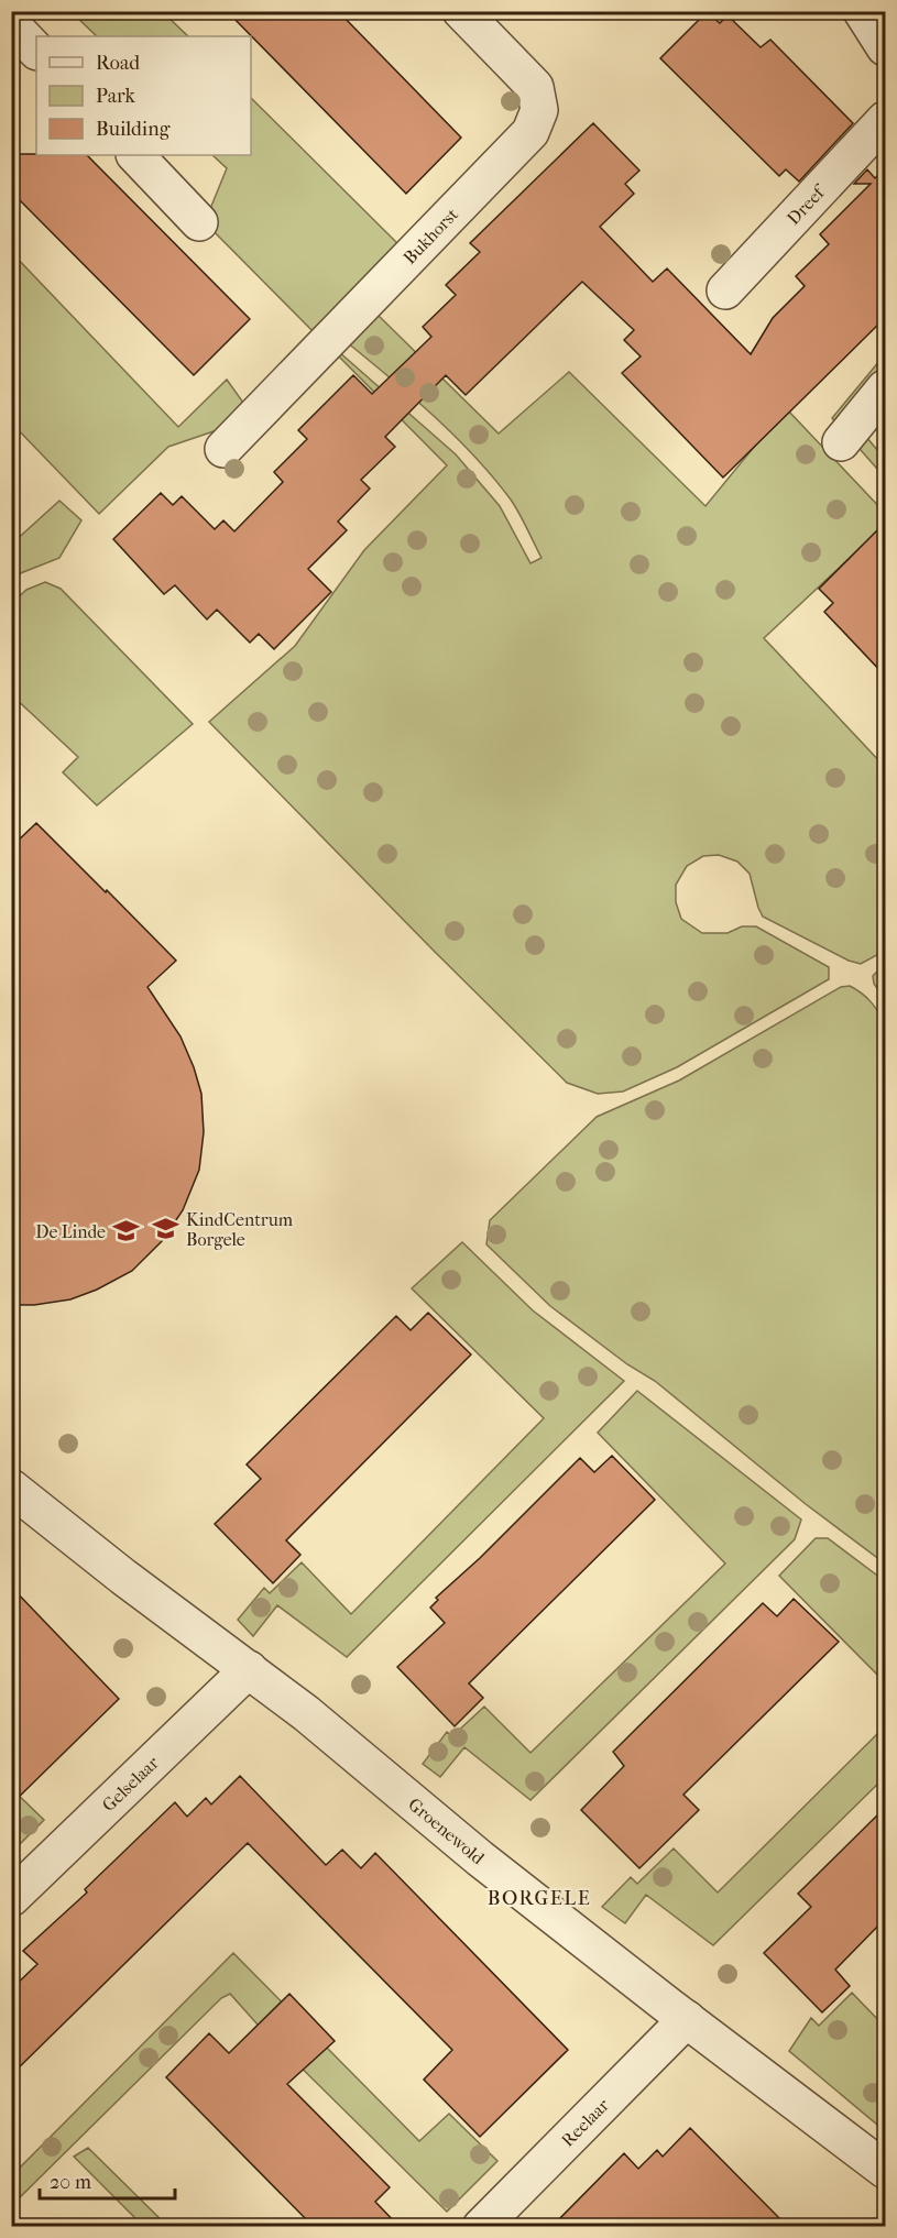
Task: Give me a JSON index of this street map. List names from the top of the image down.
{
  "streets": {
    "street": [
      "Dreef",
      "Bukhorst",
      "Gelselaar",
      "Groenewold",
      "Reelaar"
    ]
  },
  "crossings": [
    ["Gelselaar", "Groenewold"],
    ["Groenewold", "Reelaar"]
  ],
  "districts": ["BORGELE"],
  "places": {
    "school or university": ["KindCentrum Borgele", "De Linde"]
  },
  "legend": ["Road", "Park", "Building"],
  "scale_bar": "20 m"
}
